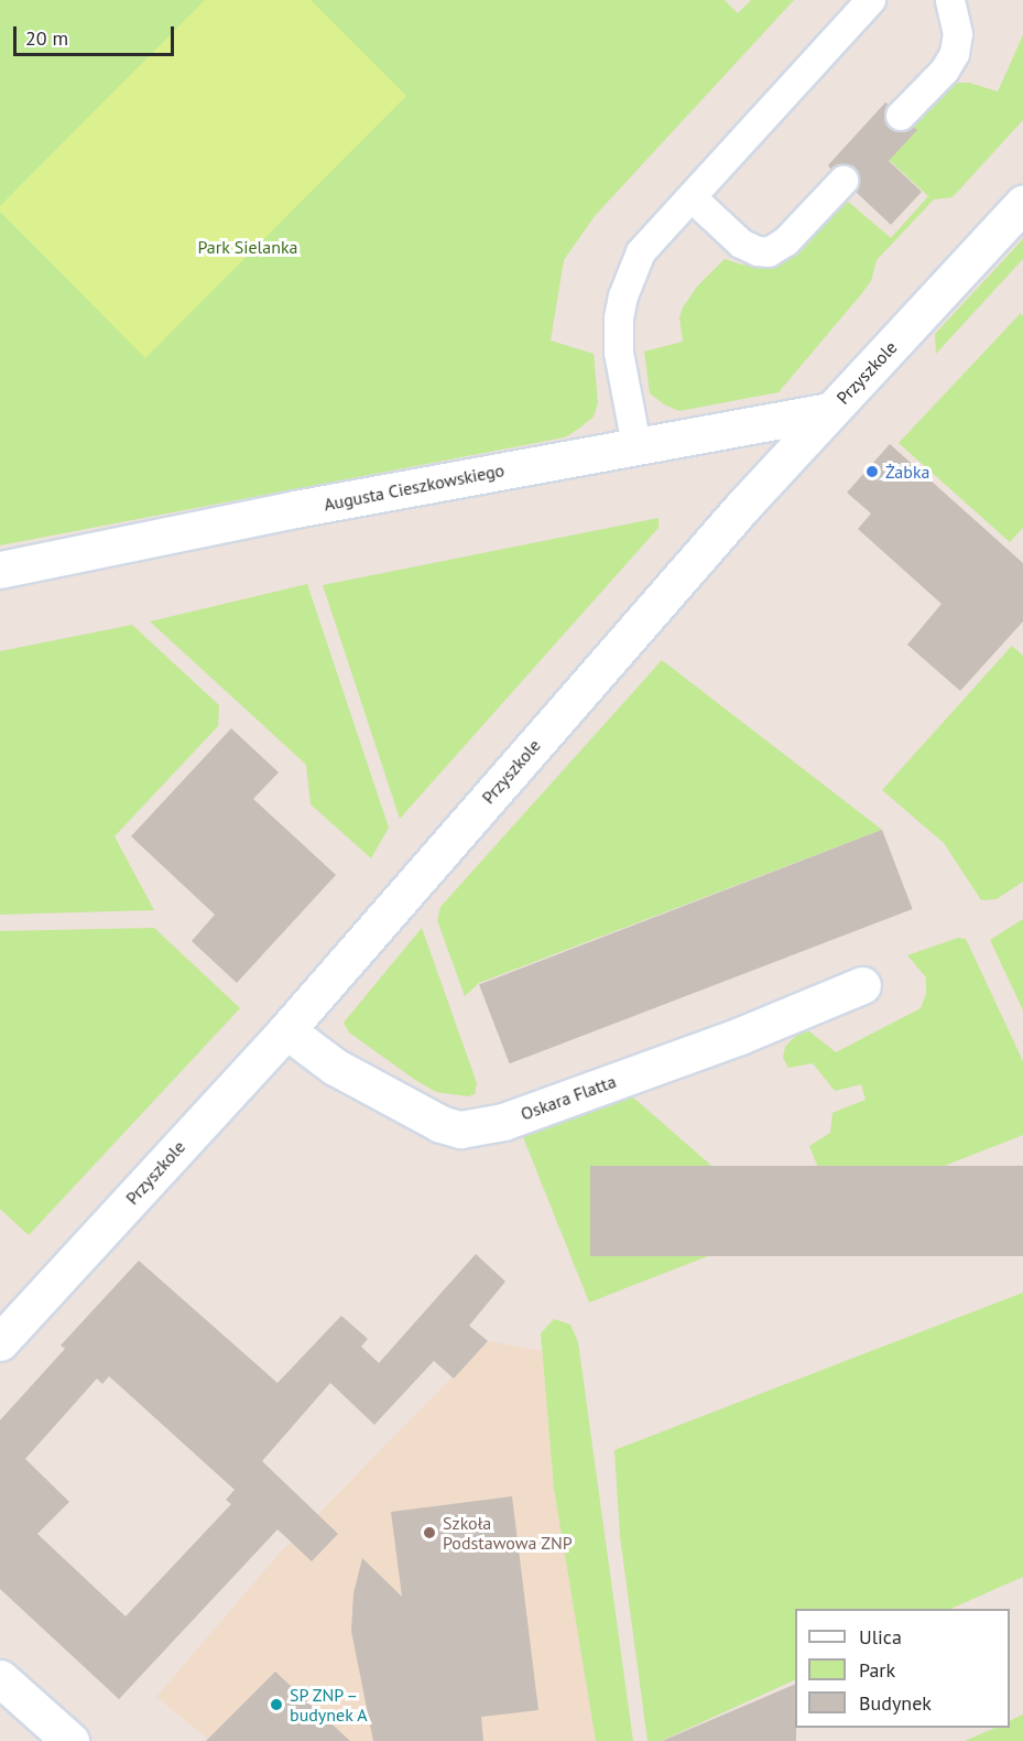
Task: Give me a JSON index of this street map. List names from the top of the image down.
{
  "streets": {
    "street": ["Przyszkole", "Augusta Cieszkowskiego", "Oskara Flatta"]
  },
  "crossings": [
    ["Przyszkole", "Augusta Cieszkowskiego"],
    ["Przyszkole", "Oskara Flatta"]
  ],
  "parks": ["Park Sielanka"],
  "places": ["Żabka", "Szkoła Podstawowa ZNP", "SP ZNP – budynek A"],
  "legend": ["Ulica", "Park", "Budynek"],
  "scale_bar": "20 m"
}
